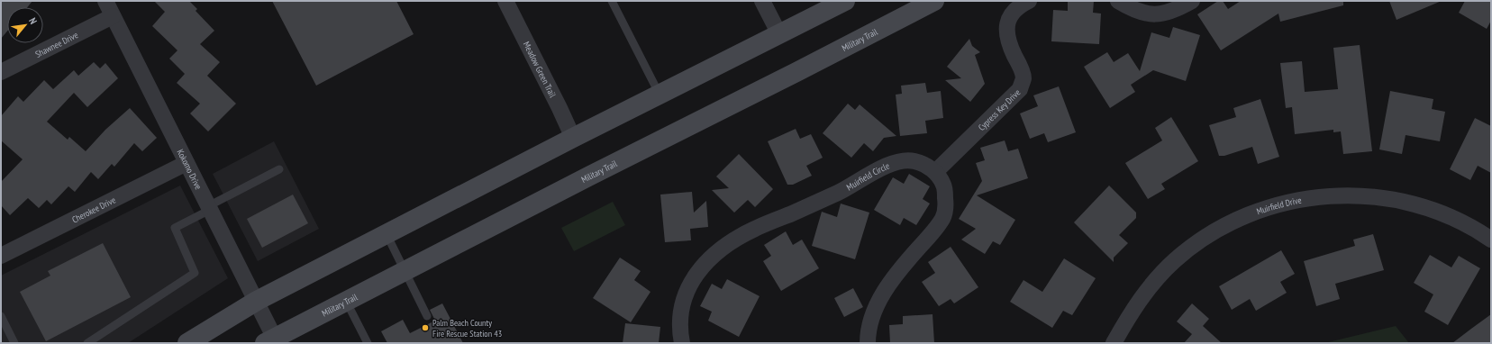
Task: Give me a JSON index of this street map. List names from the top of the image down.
{
  "streets": {
    "main road": ["Military Trail"],
    "street": [
      "Shawnee Drive",
      "Meadow Green Trail",
      "Cypress Key Drive",
      "Kokomo Drive",
      "Muirfield Circle",
      "Muirfield Drive",
      "Cherokee Drive"
    ]
  },
  "crossings": [
    ["Military Trail", "Kokomo Drive"],
    ["Shawnee Drive", "Kokomo Drive"],
    ["Cypress Key Drive", "Muirfield Circle"],
    ["Kokomo Drive", "Cherokee Drive"]
  ],
  "places": ["Palm Beach County Fire Rescue Station 43"],
  "north": "top right"
}
